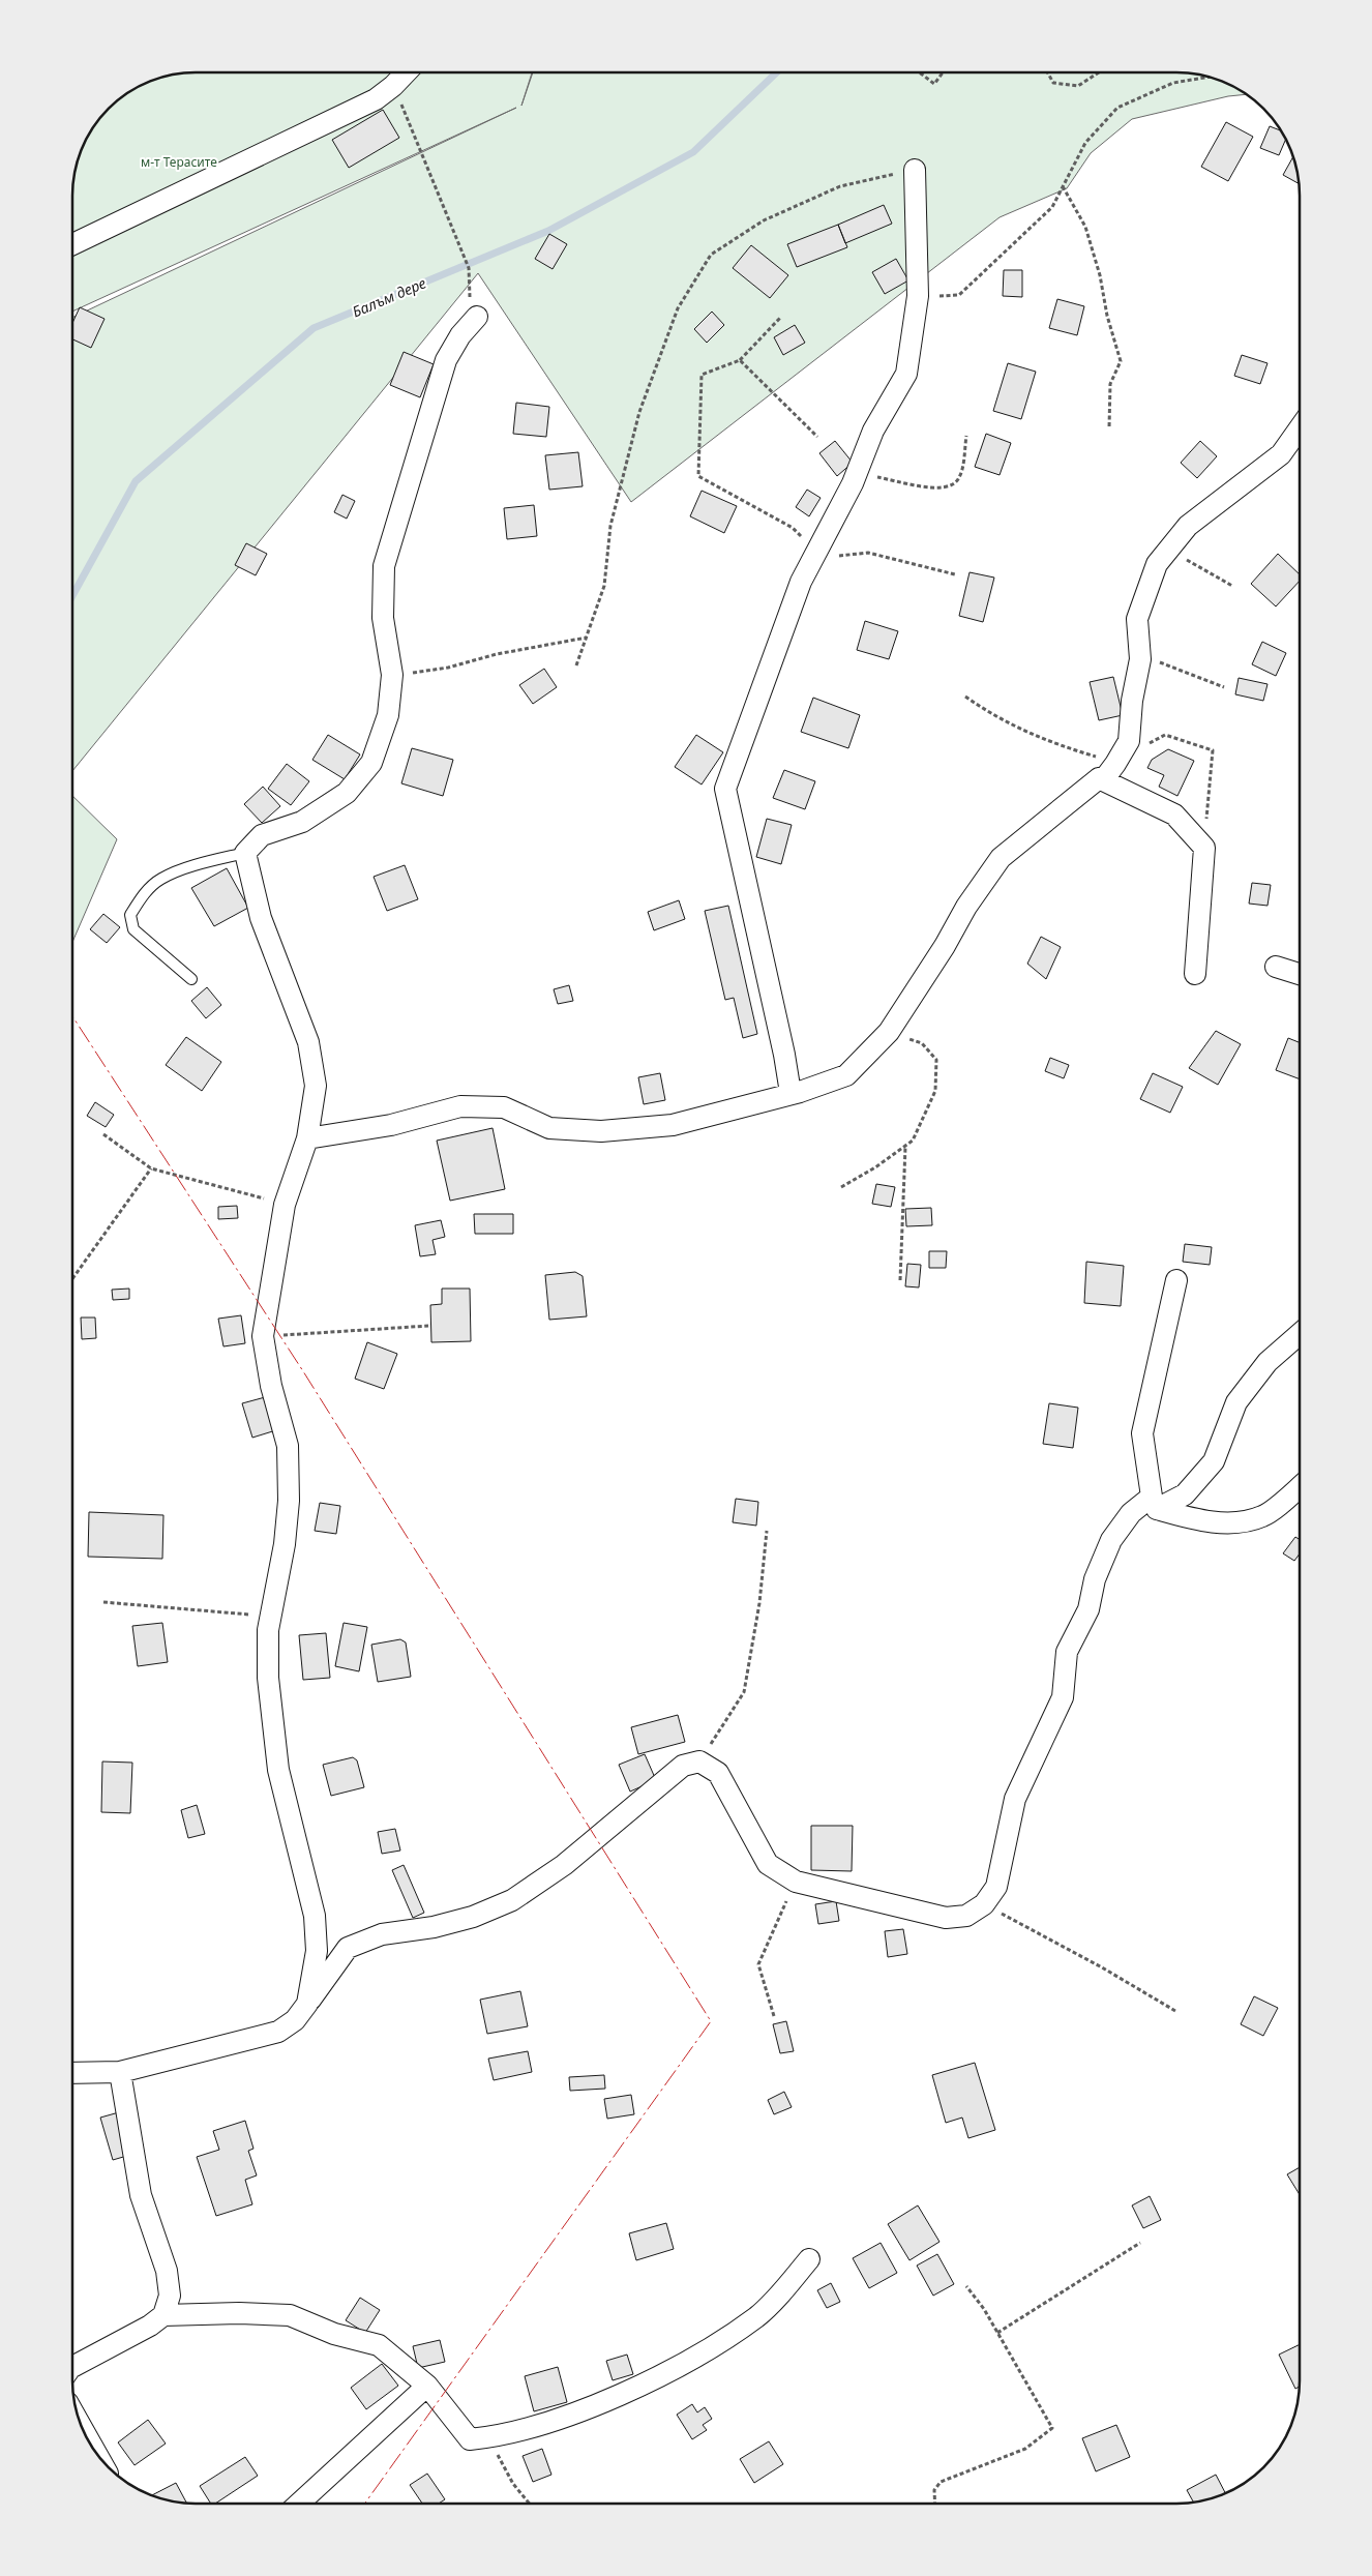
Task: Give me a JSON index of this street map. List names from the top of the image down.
{
  "water": ["Балъм дере"],
  "parks": ["м-т Терасите"]
}
